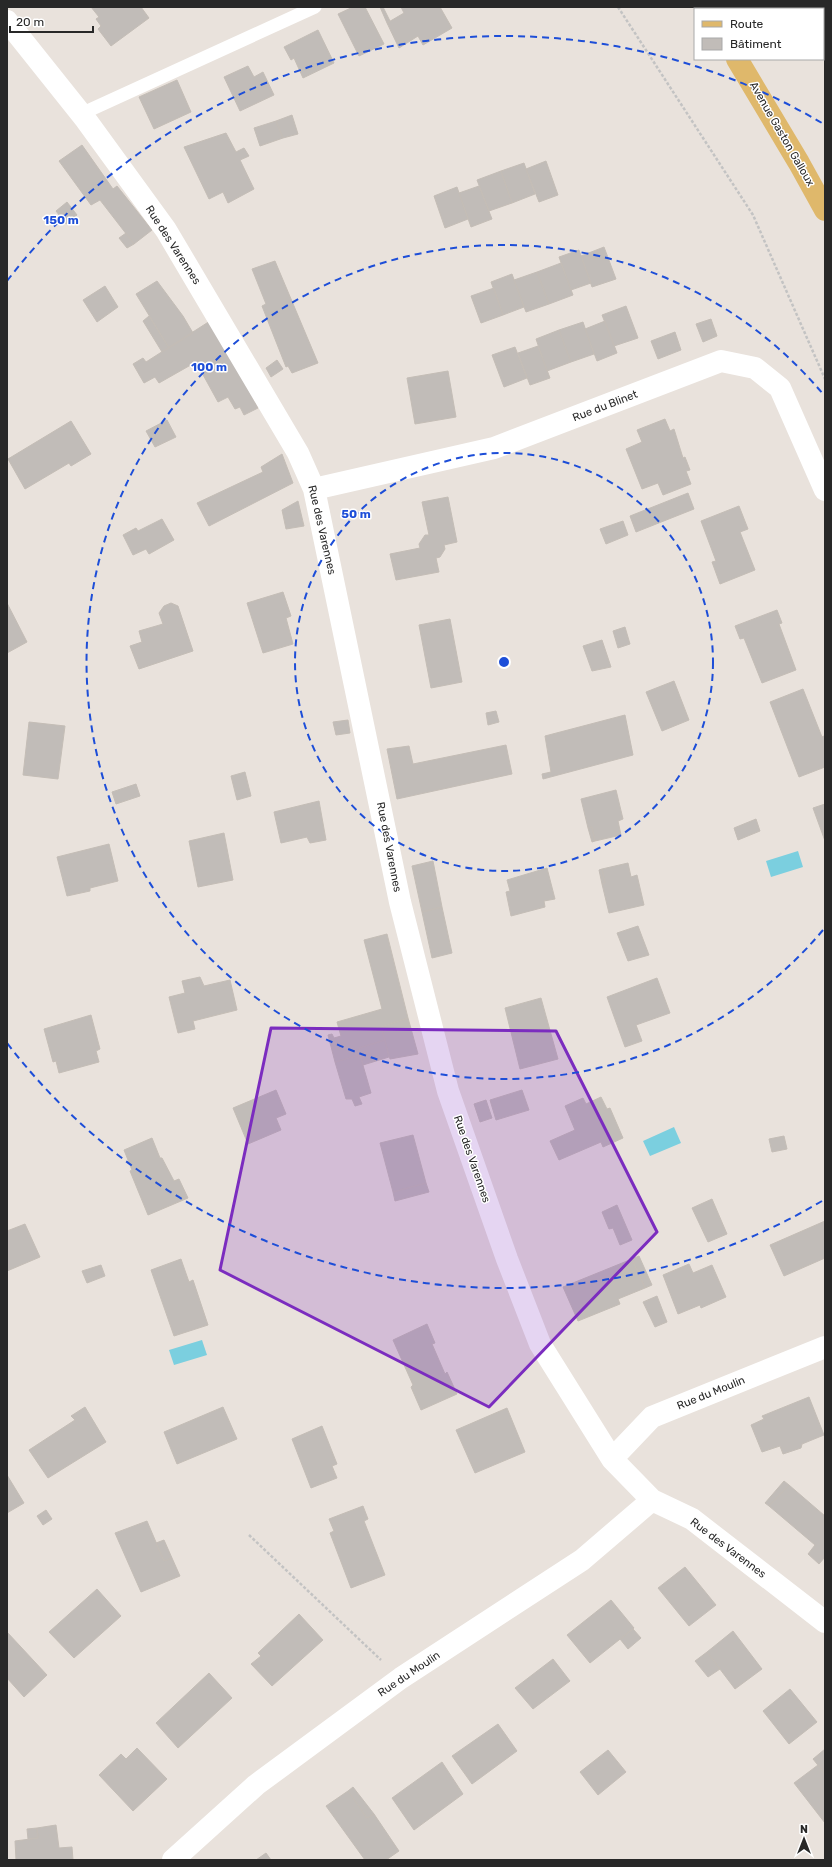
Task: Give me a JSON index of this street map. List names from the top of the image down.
{
  "streets": {
    "main road": ["Avenue Gaston Galloux"],
    "street": ["Rue des Varennes", "Rue du Blinet", "Rue du Moulin"]
  },
  "crossings": [
    ["Rue des Varennes", "Rue du Blinet"],
    ["Rue des Varennes", "Rue du Moulin"]
  ],
  "legend": ["Route", "Bâtiment"],
  "scale_bar": "20 m",
  "north": "top",
  "rings": ["150 m", "100 m", "50 m"]
}
